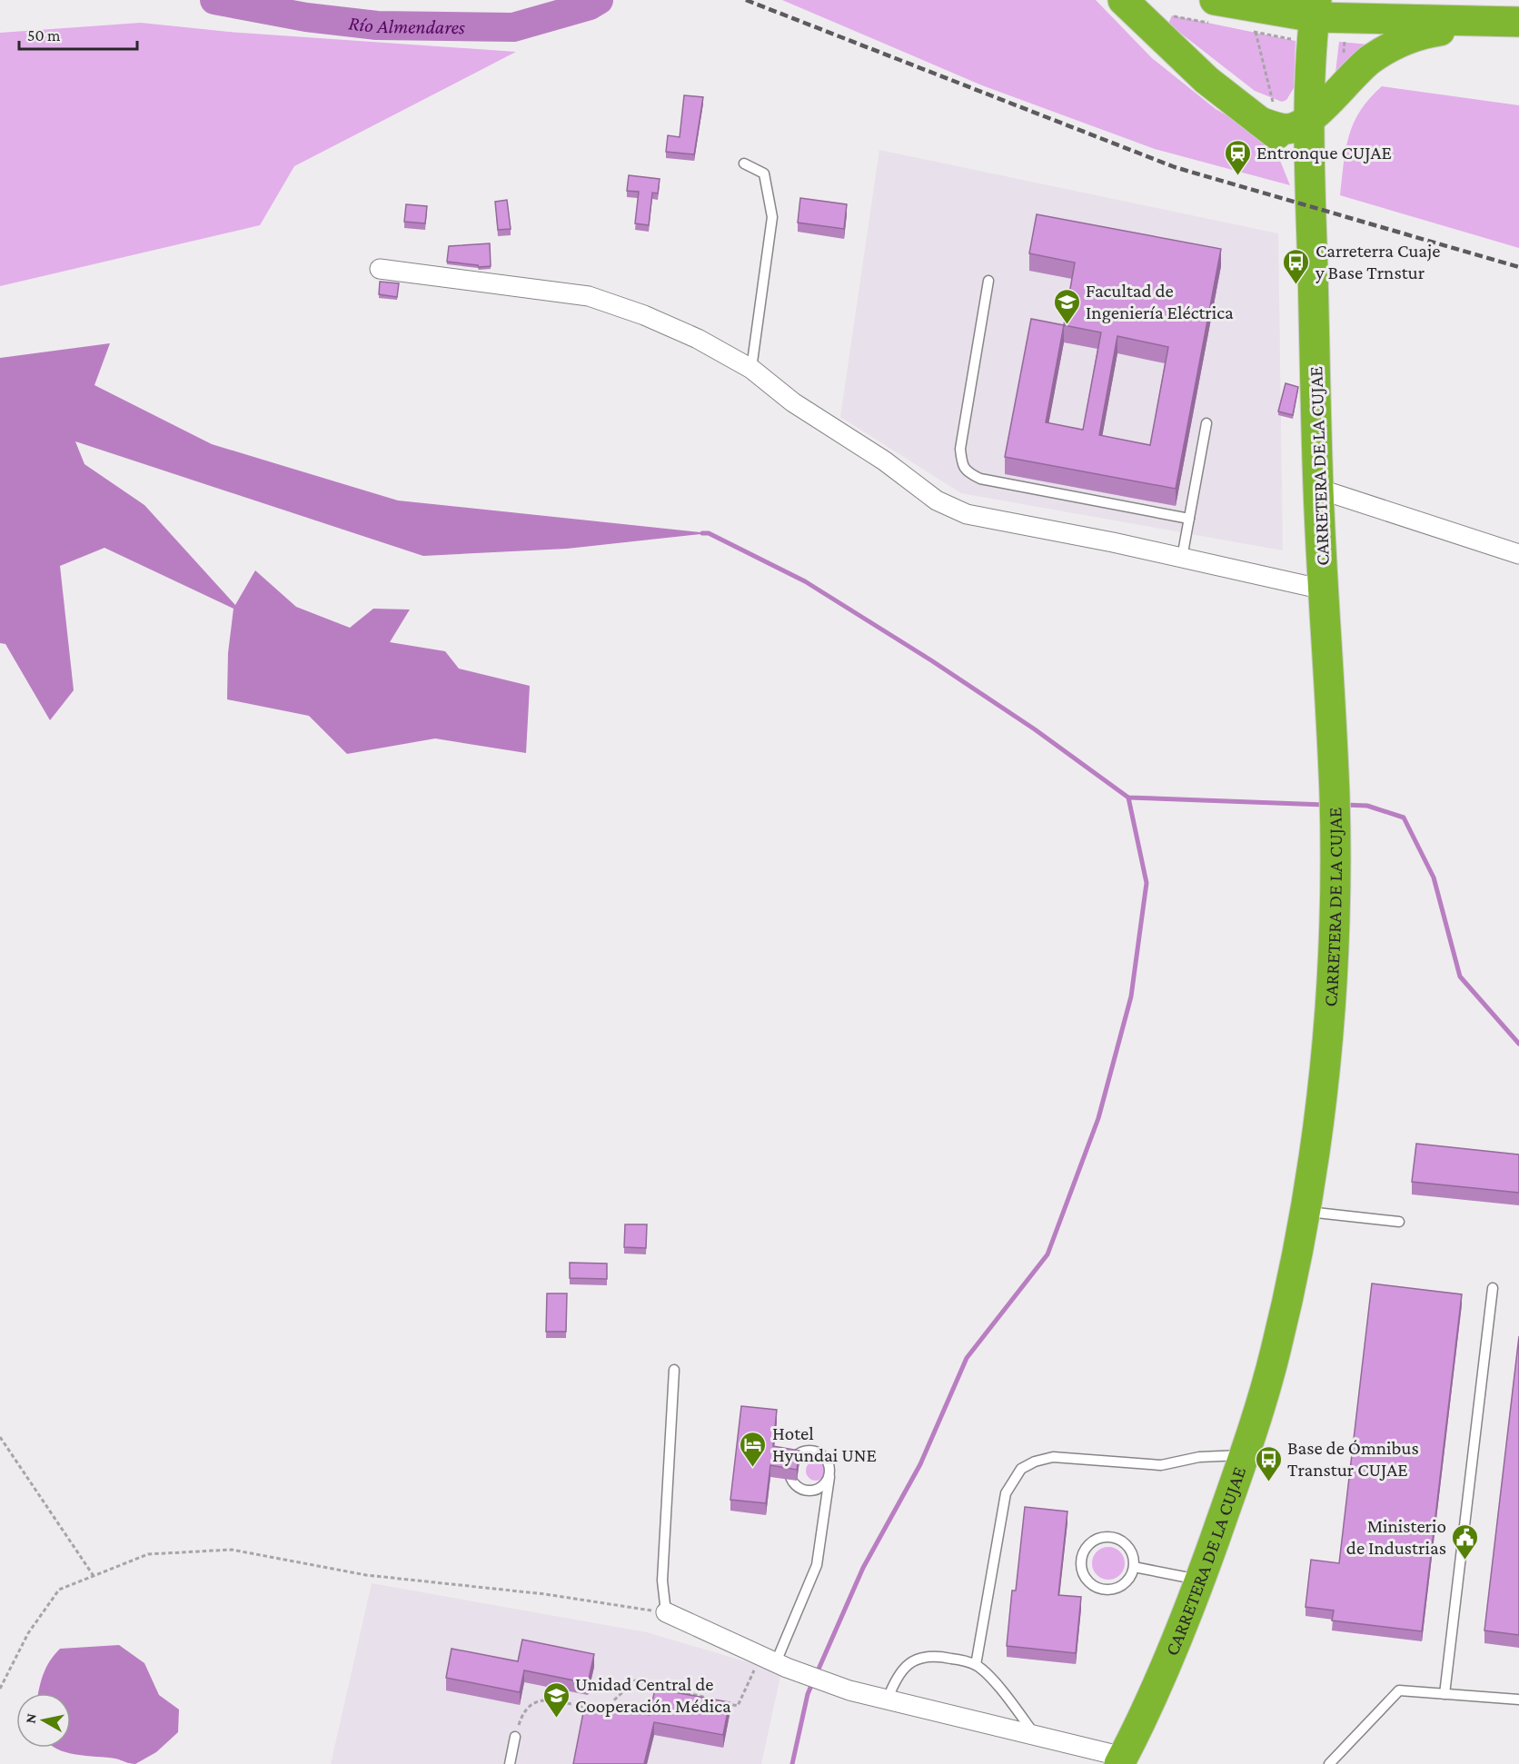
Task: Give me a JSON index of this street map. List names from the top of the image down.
{
  "streets": {
    "highway": ["CARRETERA DE LA CUJAE"]
  },
  "water": ["Río Almendares"],
  "places": {
    "station": ["Entronque CUJAE"],
    "bus stop": ["Carreterra Cuaje y Base Trnstur", "Base de Ómnibus Transtur CUJAE"],
    "school or university": ["Facultad de Ingeniería Eléctrica", "Unidad Central de Cooperación Médica"],
    "hotel": ["Hotel Hyundai UNE"],
    "public building": ["Ministerio de Industrias"]
  },
  "scale_bar": "50 m",
  "north": "left"
}
